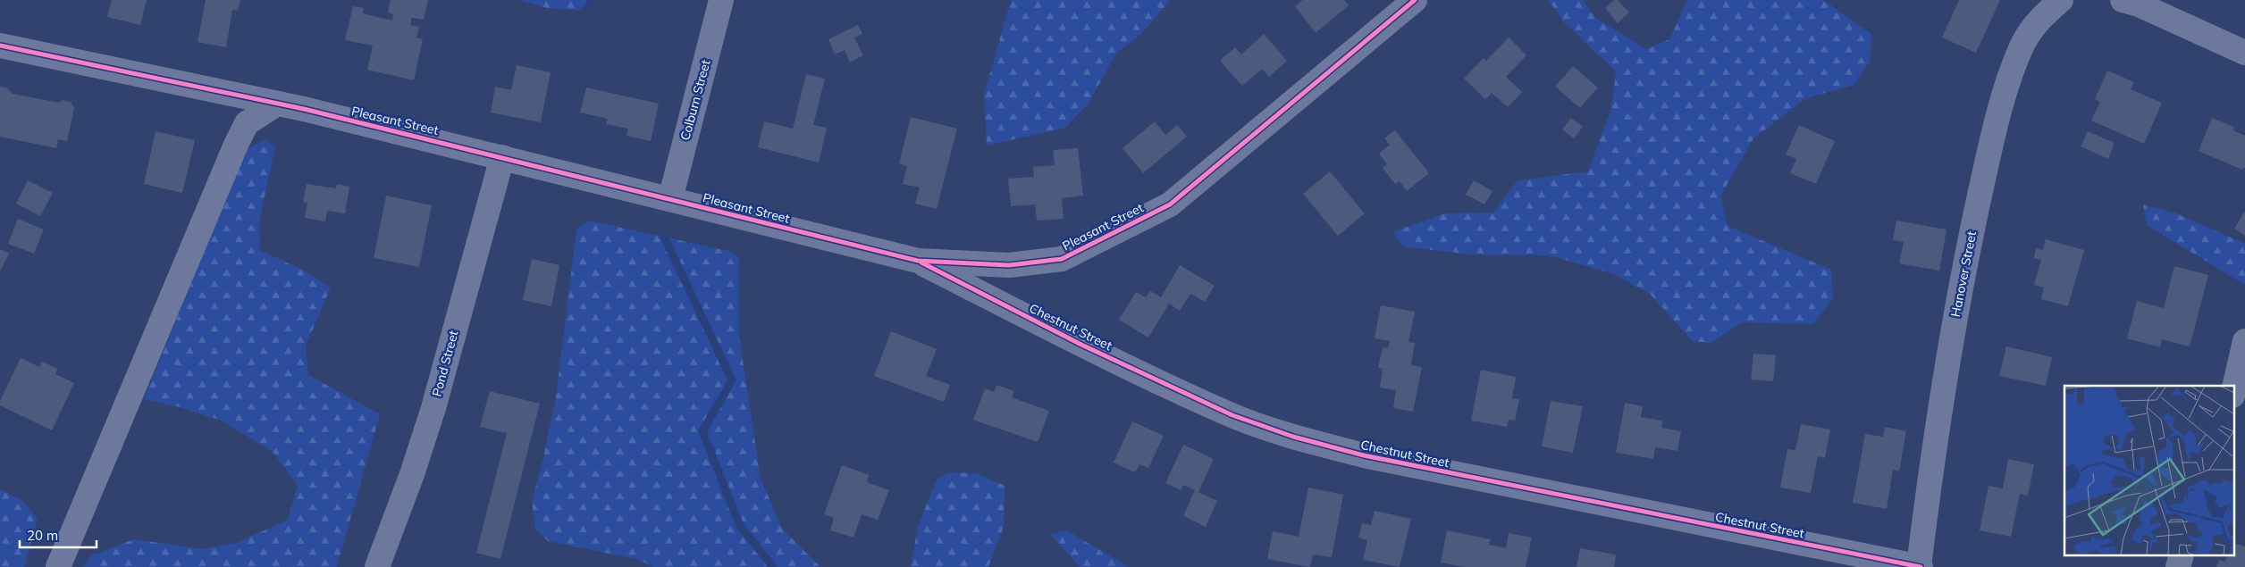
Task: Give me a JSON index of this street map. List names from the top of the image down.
{
  "streets": {
    "street": [
      "Colburn Street",
      "Pleasant Street",
      "Hanover Street",
      "Chestnut Street",
      "Pond Street"
    ]
  },
  "crossings": [
    ["Colburn Street", "Pleasant Street"],
    ["Pleasant Street", "Chestnut Street"],
    ["Pleasant Street", "Pond Street"],
    ["Hanover Street", "Chestnut Street"]
  ],
  "scale_bar": "20 m"
}
